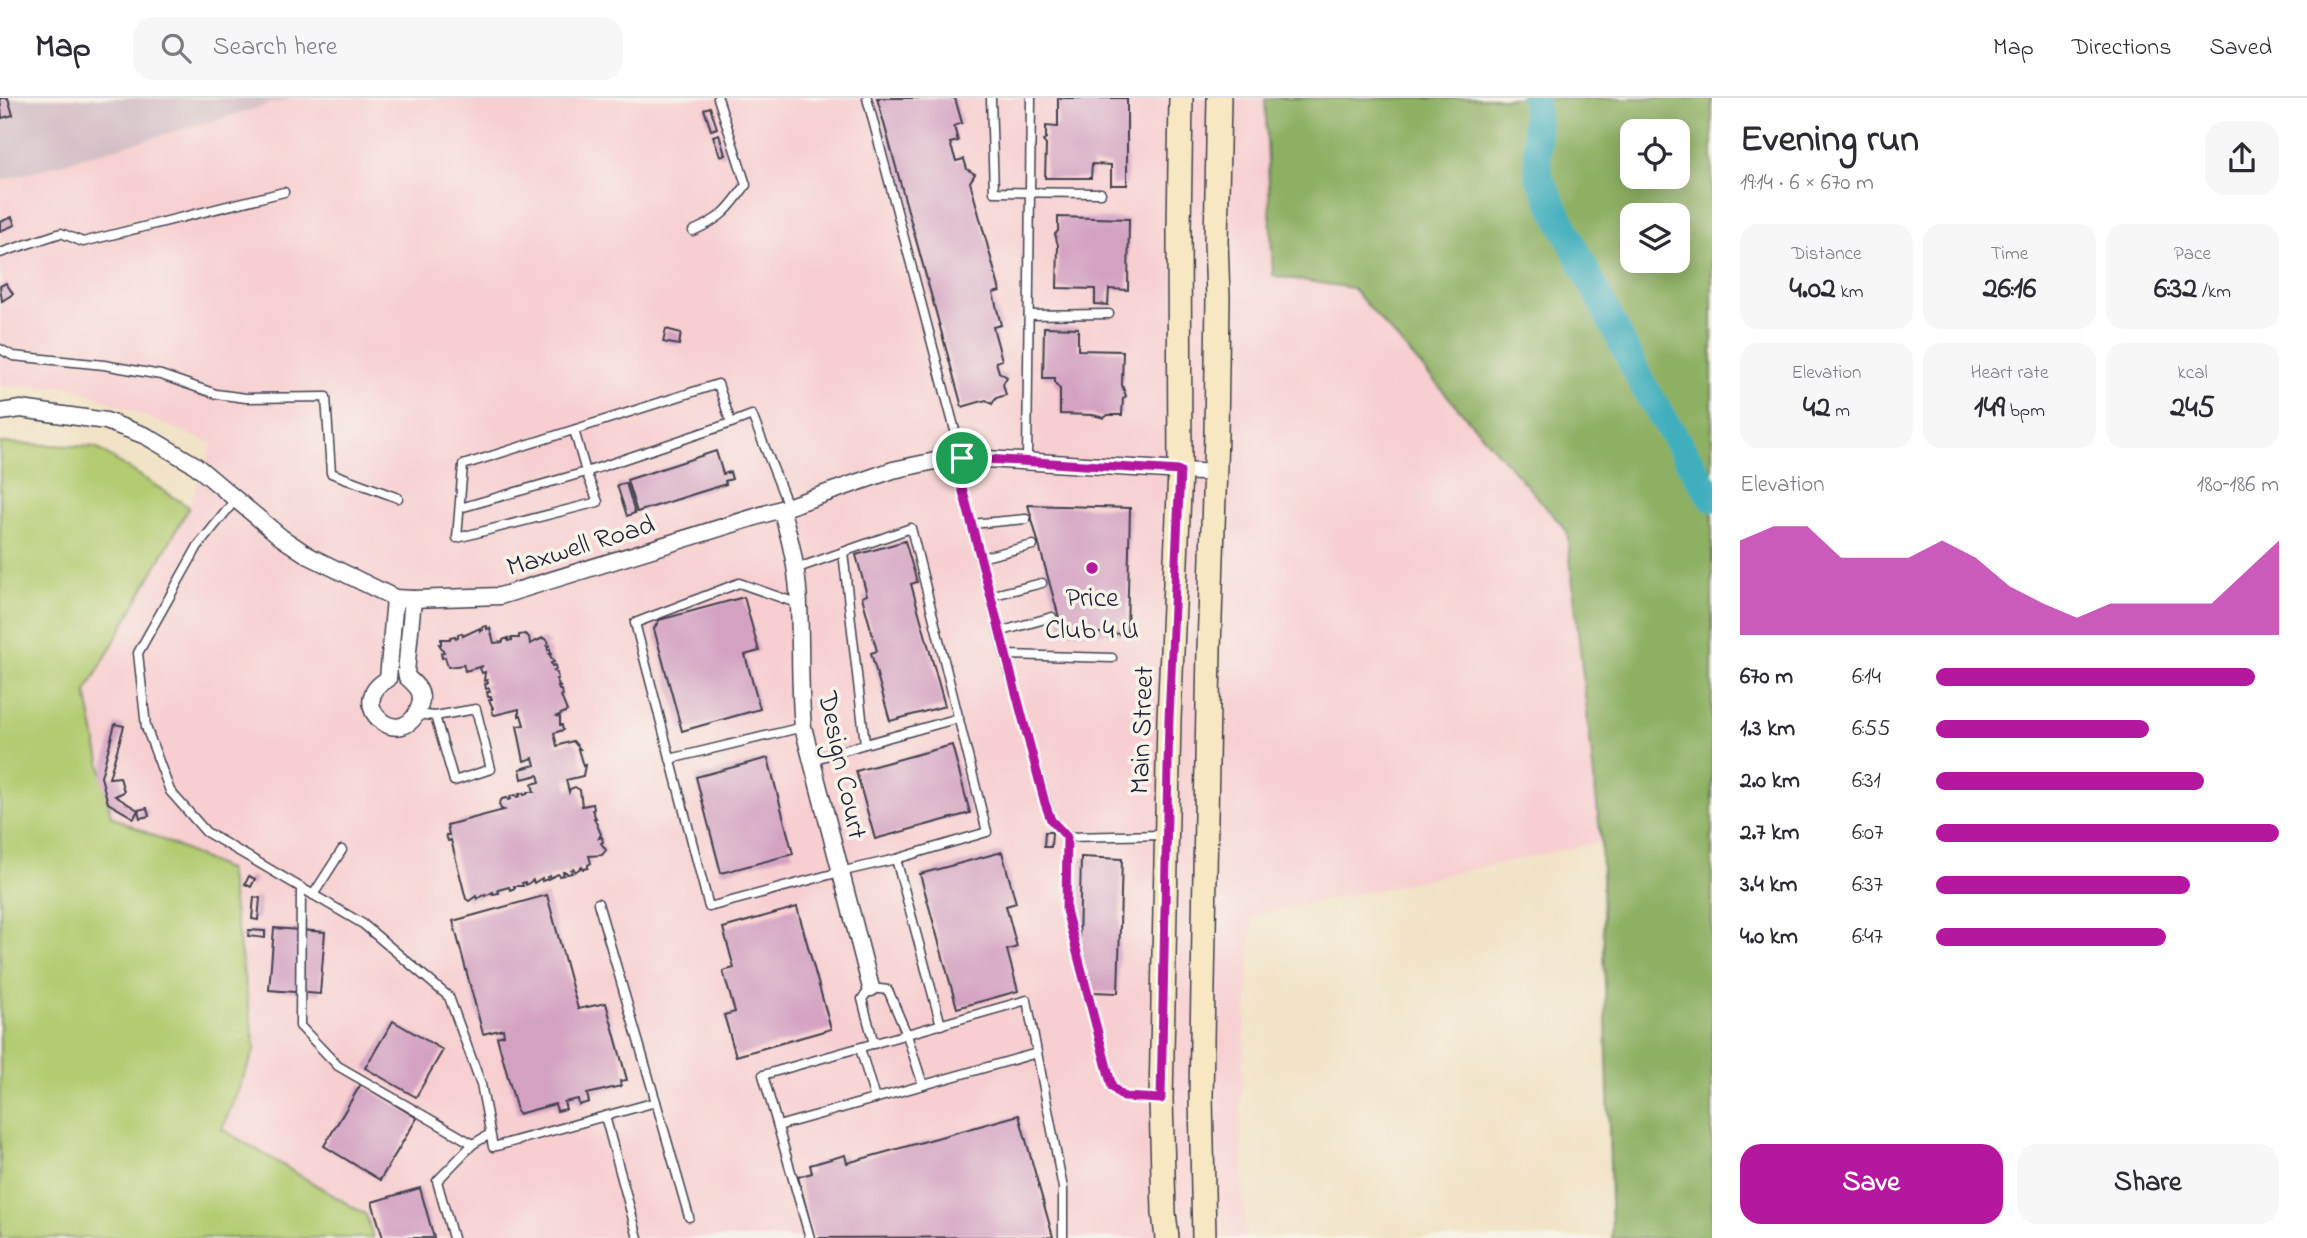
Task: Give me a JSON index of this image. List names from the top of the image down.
{
  "streets": {
    "main road": ["Main Street"],
    "street": ["Maxwell Road", "Design Court"]
  },
  "crossings": [
    ["Maxwell Road", "Main Street"],
    ["Maxwell Road", "Design Court"]
  ],
  "places": ["Price Club 4 U"],
  "page": {
    "header": "Map",
    "search": "Search here",
    "nav": ["Map", "Directions", "Saved"],
    "heading": ["Evening run", "19:14 · 6 × 670 m"],
    "stats": [
      ["Distance", "4.02 km"],
      ["Time", "26:16"],
      ["Pace", "6:32 /km"],
      ["Elevation", "42 m"],
      ["Heart rate", "149 bpm"],
      ["kcal", "245"]
    ],
    "chart": ["Elevation", "180–186 m"],
    "list": [
      {
        "name": "670 m",
        "note": "6:14"
      },
      {
        "name": "1.3 km",
        "note": "6:55"
      },
      {
        "name": "2.0 km",
        "note": "6:31"
      },
      {
        "name": "2.7 km",
        "note": "6:07"
      },
      {
        "name": "3.4 km",
        "note": "6:37"
      },
      {
        "name": "4.0 km",
        "note": "6:47"
      }
    ],
    "buttons": ["Save", "Share"]
  }
}
